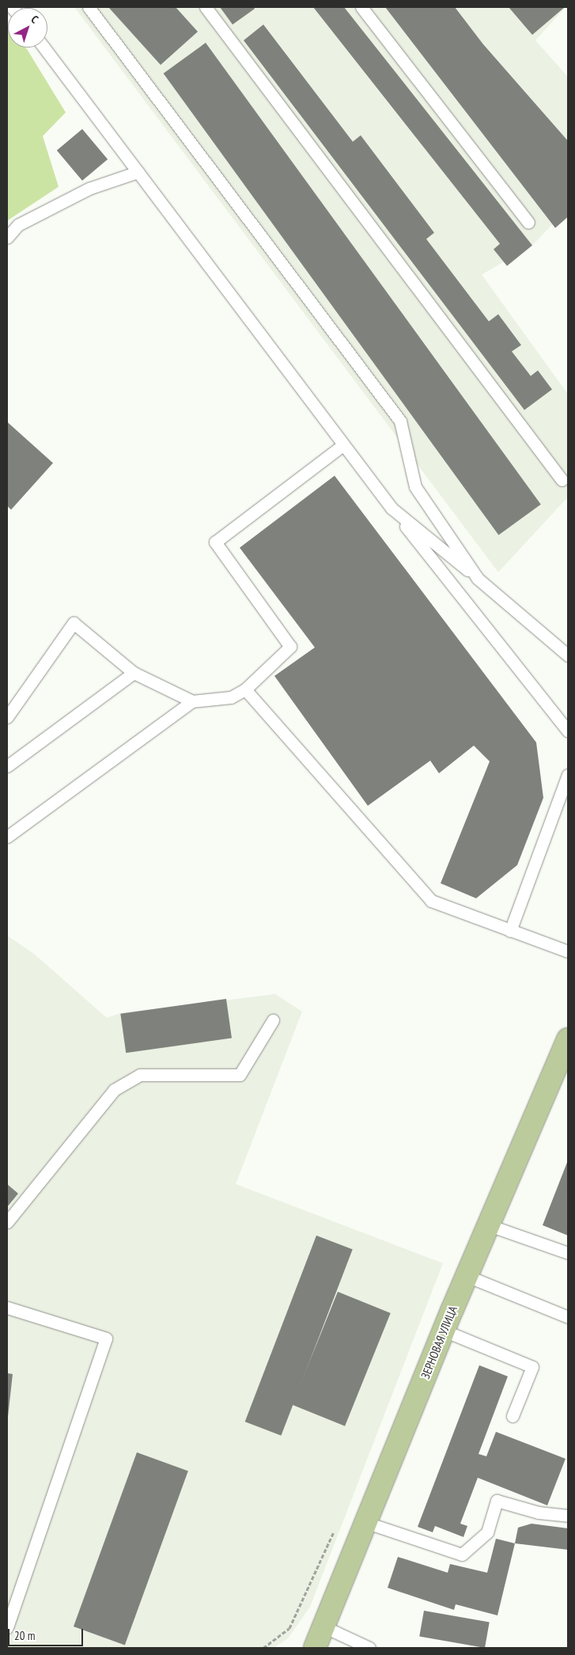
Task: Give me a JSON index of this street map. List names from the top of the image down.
{
  "streets": {
    "main road": ["ЗЕРНОВАЯ УЛИЦА"]
  },
  "scale_bar": "20 m",
  "north": "top right"
}
